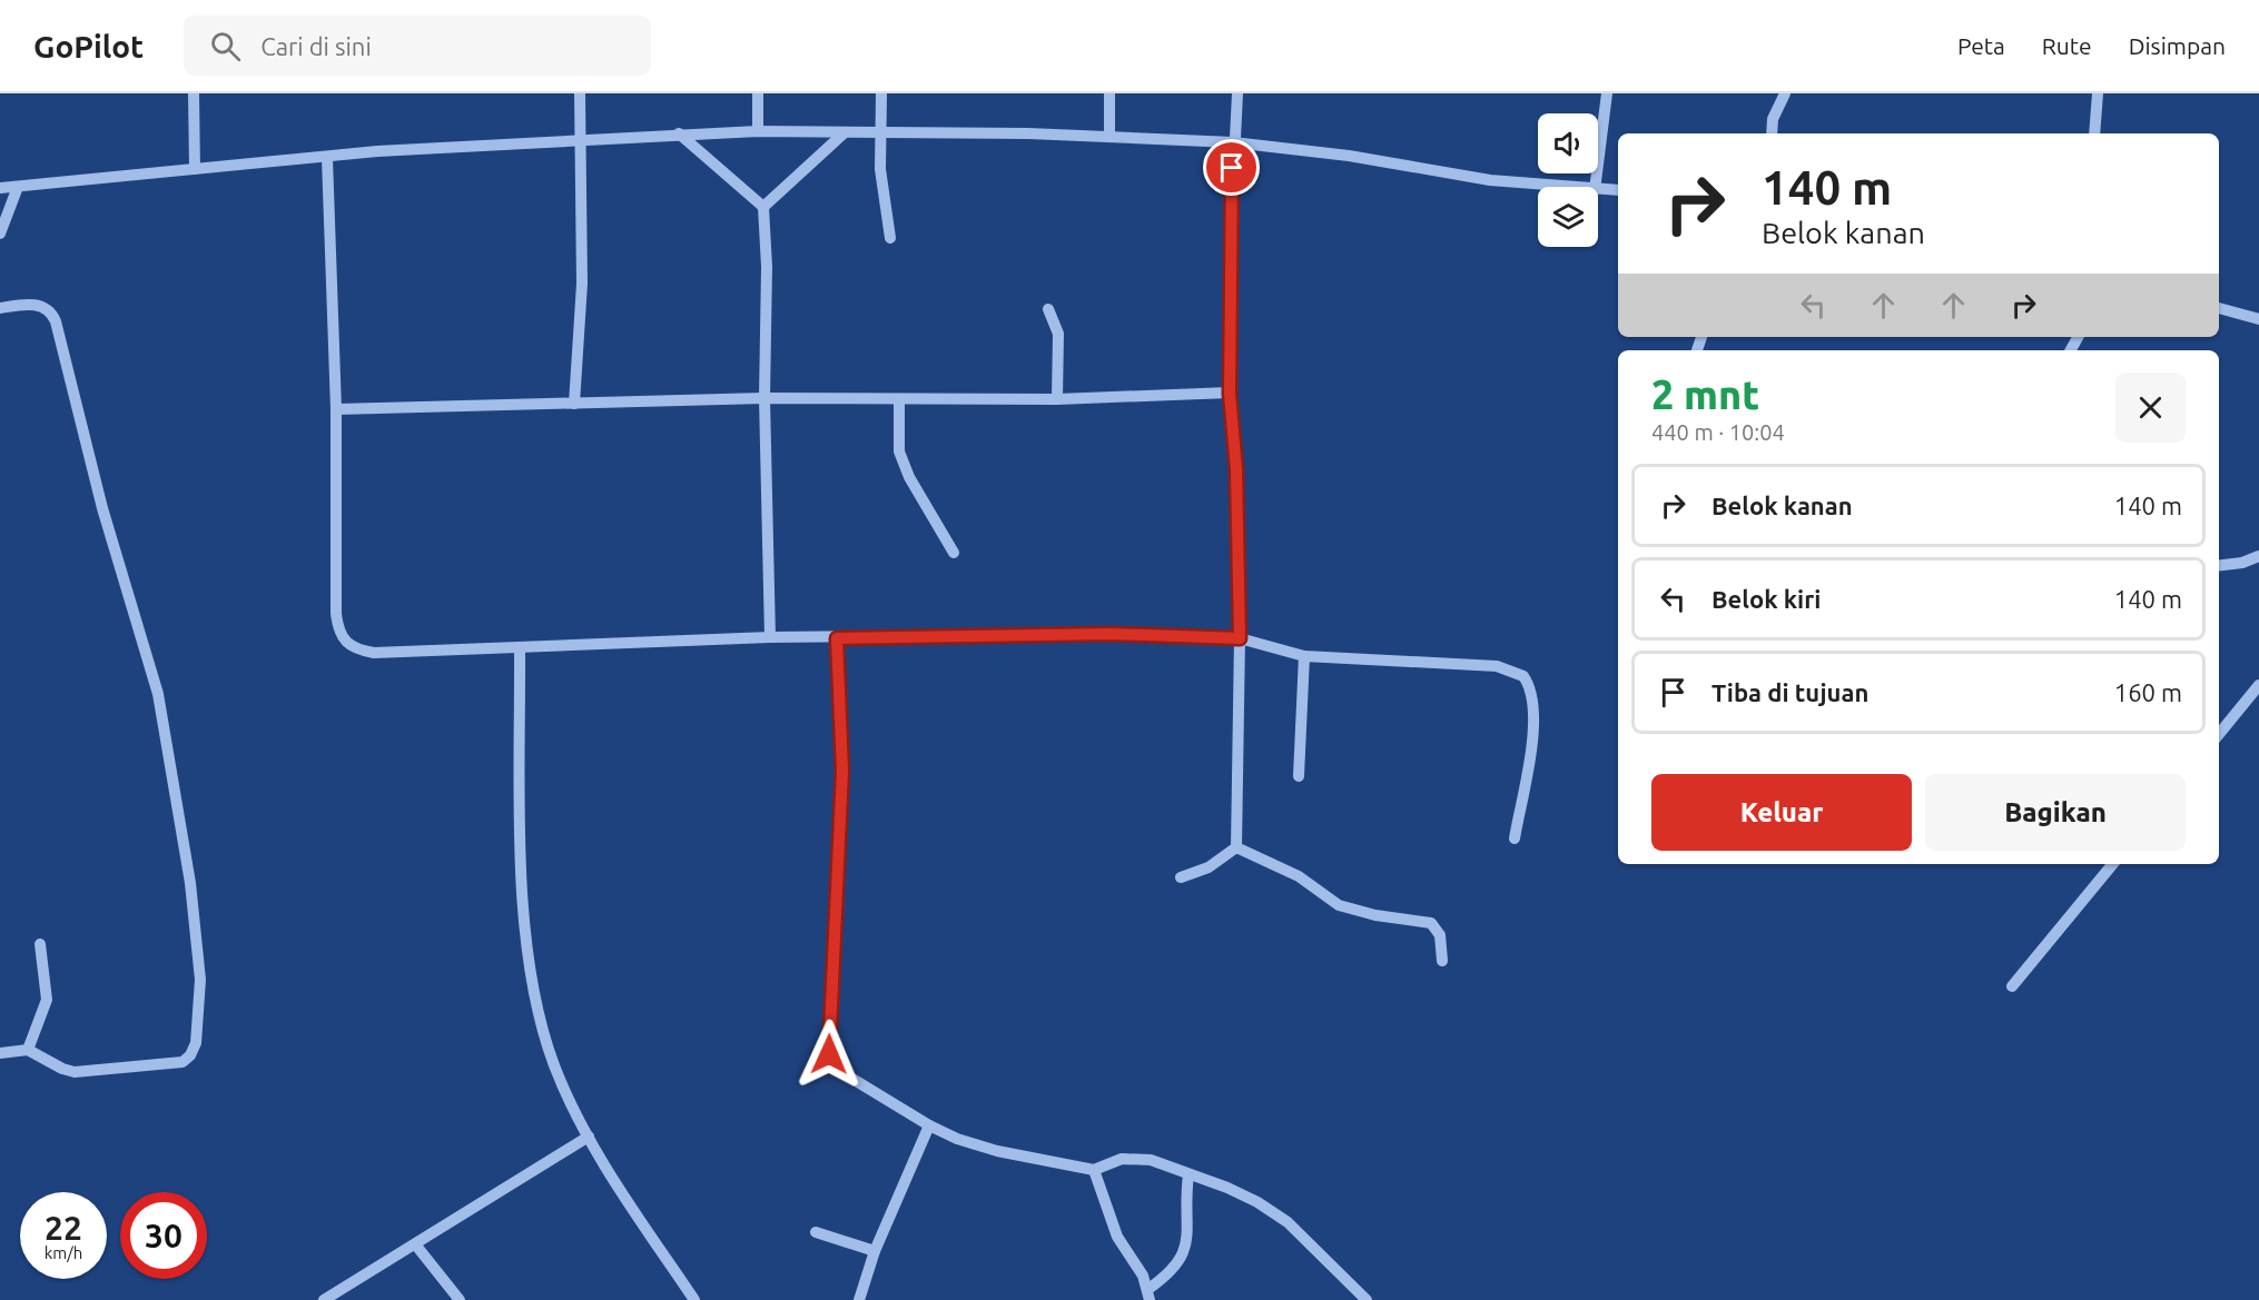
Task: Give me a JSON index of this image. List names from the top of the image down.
{
  "page": {
    "header": "GoPilot",
    "search": "Cari di sini",
    "nav": ["Peta", "Rute", "Disimpan"],
    "turn": ["140 m", "Belok kanan"],
    "heading": ["2 mnt", "440 m · 10:04"],
    "list": [
      {
        "name": "Belok kanan",
        "value": "140 m"
      },
      {
        "name": "Belok kiri",
        "value": "140 m"
      },
      {
        "name": "Tiba di tujuan",
        "value": "160 m"
      }
    ],
    "buttons": ["Keluar", "Bagikan"],
    "speed": "22 km/h",
    "limit": "30"
  }
}
